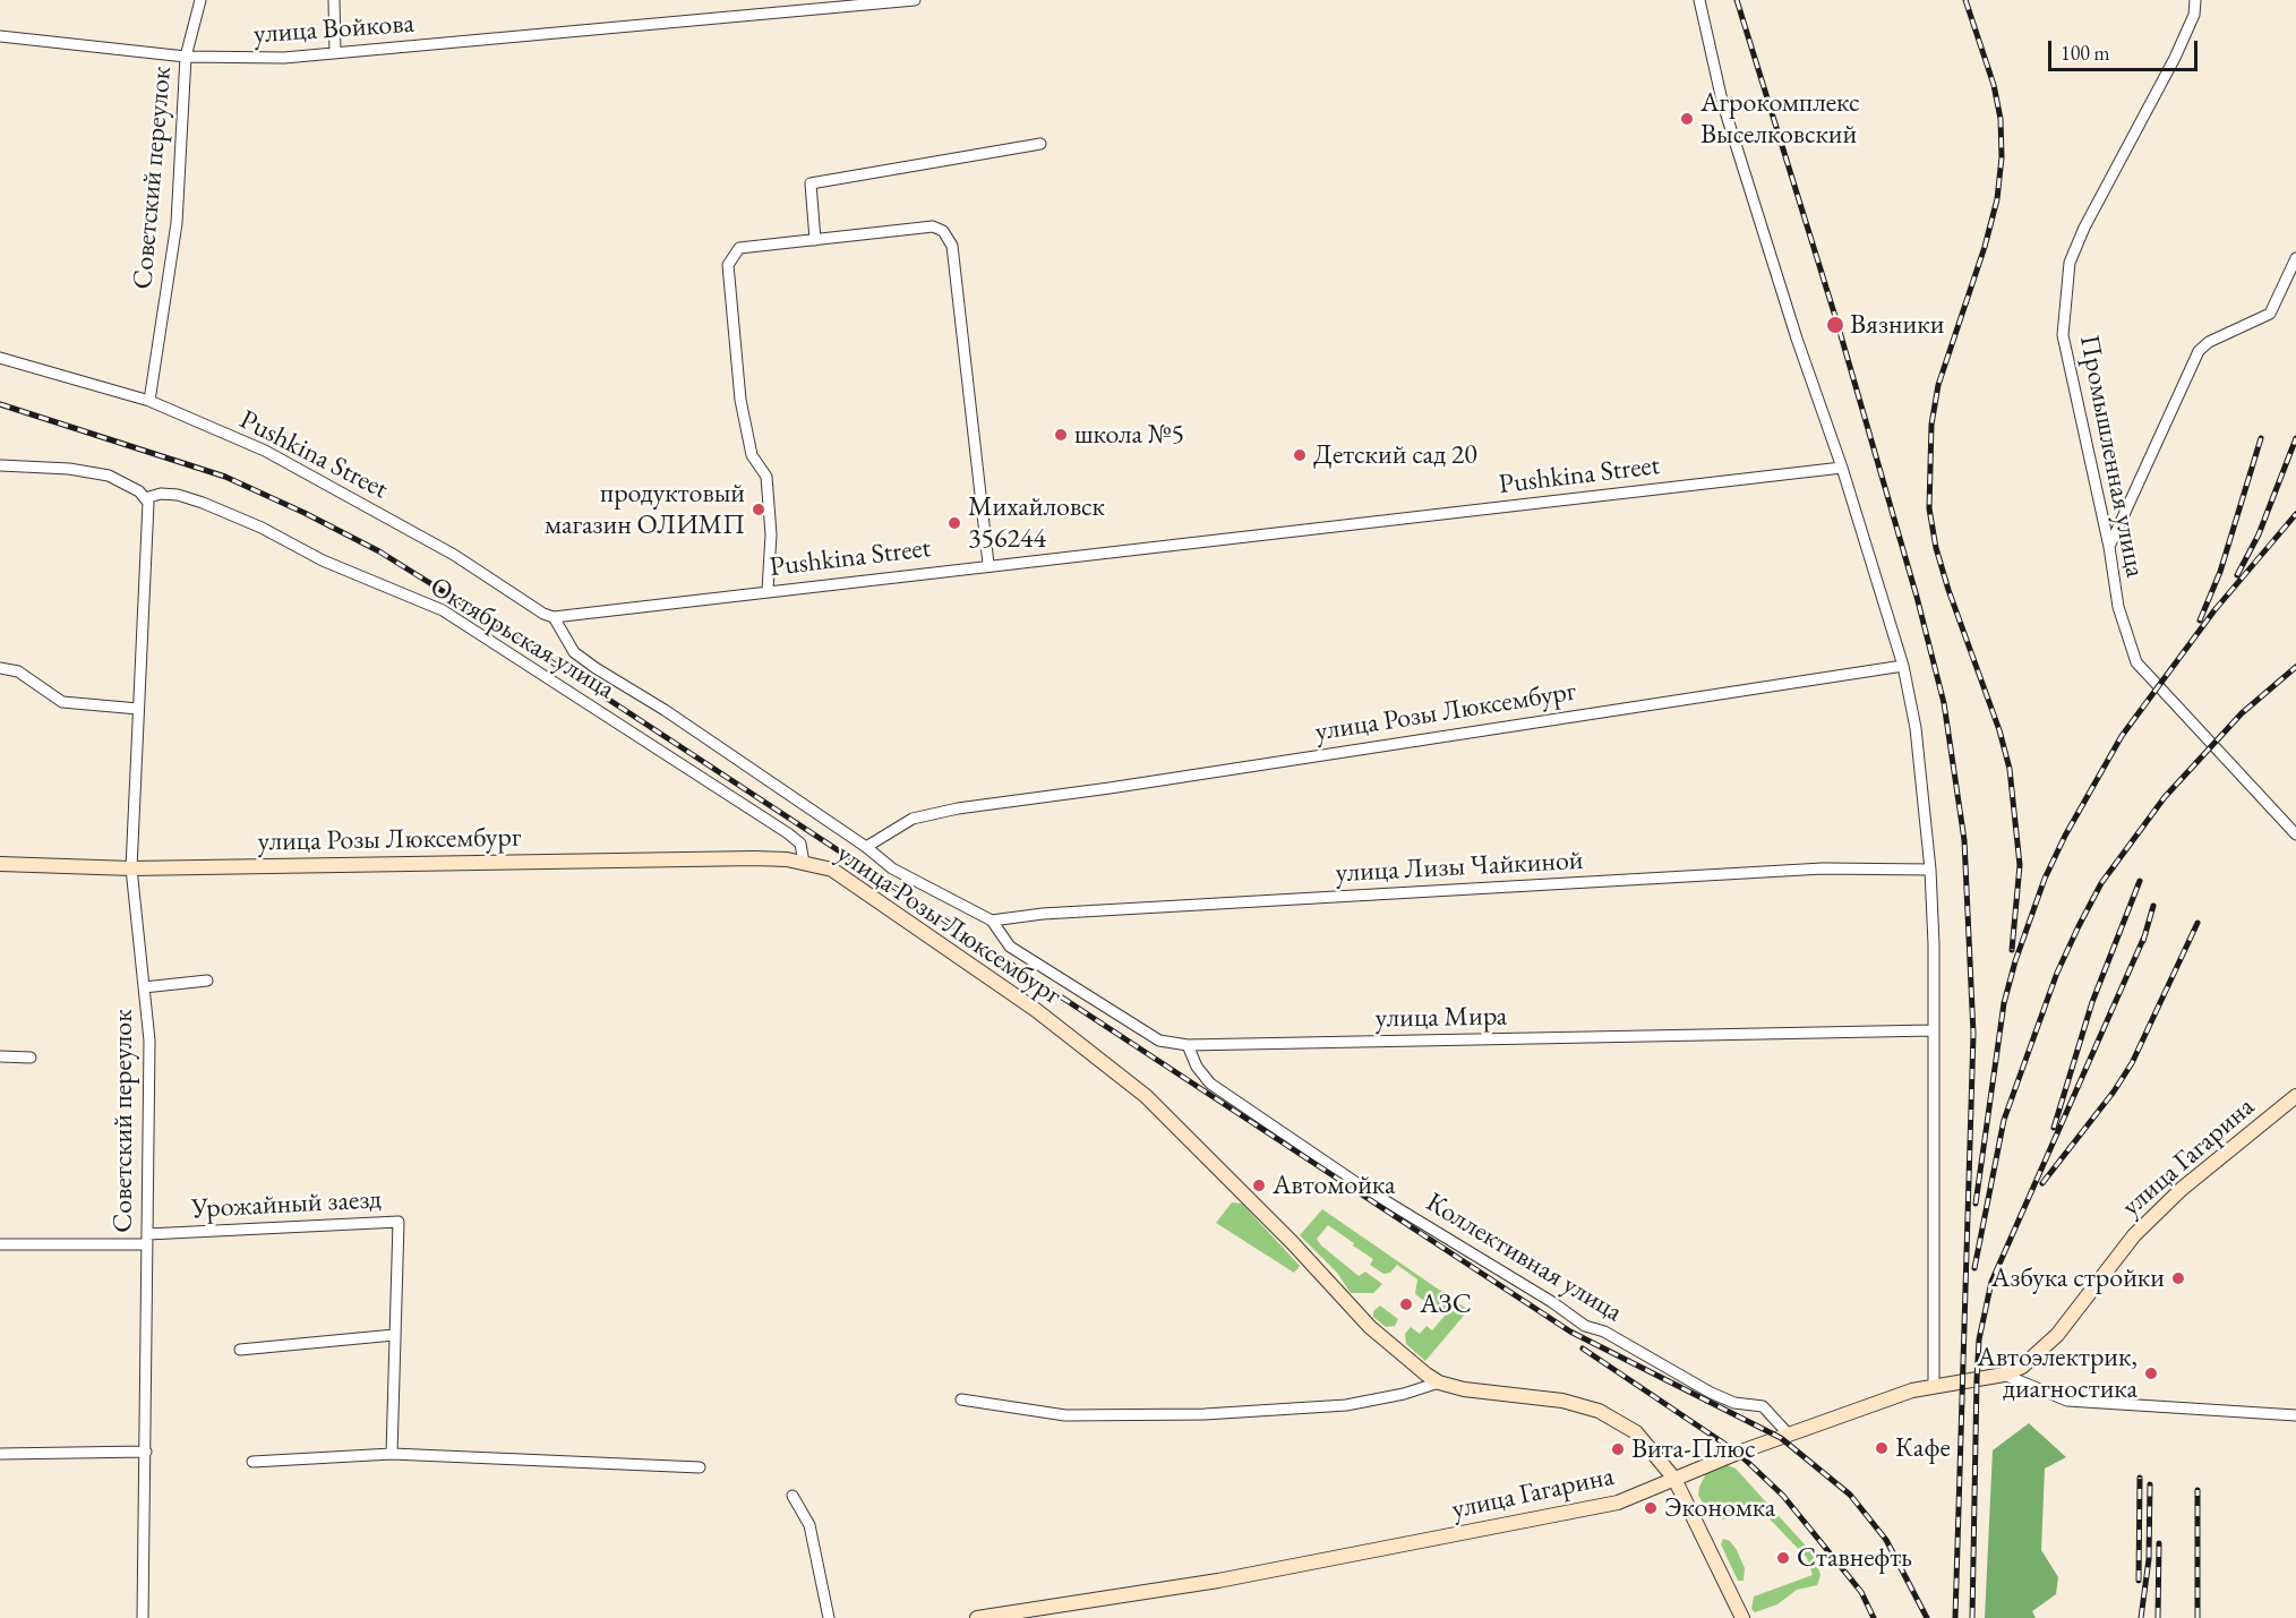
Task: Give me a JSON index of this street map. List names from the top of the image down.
{
  "streets": {
    "main road": ["улица Розы Люксембург", "улица Гагарина"],
    "street": [
      "улица Войкова",
      "Советский переулок",
      "Pushkina Street",
      "Промышленная улица",
      "Октябрьская улица",
      "улица Лизы Чайкиной",
      "улица Мира",
      "Урожайный заезд",
      "Коллективная улица"
    ]
  },
  "crossings": [
    ["улица Войкова", "Советский переулок"],
    ["Советский переулок", "Pushkina Street"],
    ["Советский переулок", "Октябрьская улица"],
    ["Советский переулок", "улица Розы Люксембург"],
    ["Советский переулок", "Урожайный заезд"],
    ["Pushkina Street", "улица Розы Люксембург"],
    ["Октябрьская улица", "улица Розы Люксембург"],
    ["улица Розы Люксембург", "улица Гагарина"],
    ["улица Лизы Чайкиной", "улица Мира"],
    ["улица Мира", "Коллективная улица"],
    ["улица Гагарина", "Коллективная улица"]
  ],
  "places": [
    "Агрокомплекс Выселковский",
    "Вязники",
    "школа №5",
    "Детский сад 20",
    "продуктовый магазин ОЛИМП",
    "Михайловск 356244",
    "Автомойка",
    "Азбука стройки",
    "АЗС",
    "Автоэлектрик, диагностика",
    "Кафе",
    "Вита-Плюс",
    "Экономка",
    "Ставнефть"
  ],
  "scale_bar": "100 m"
}
